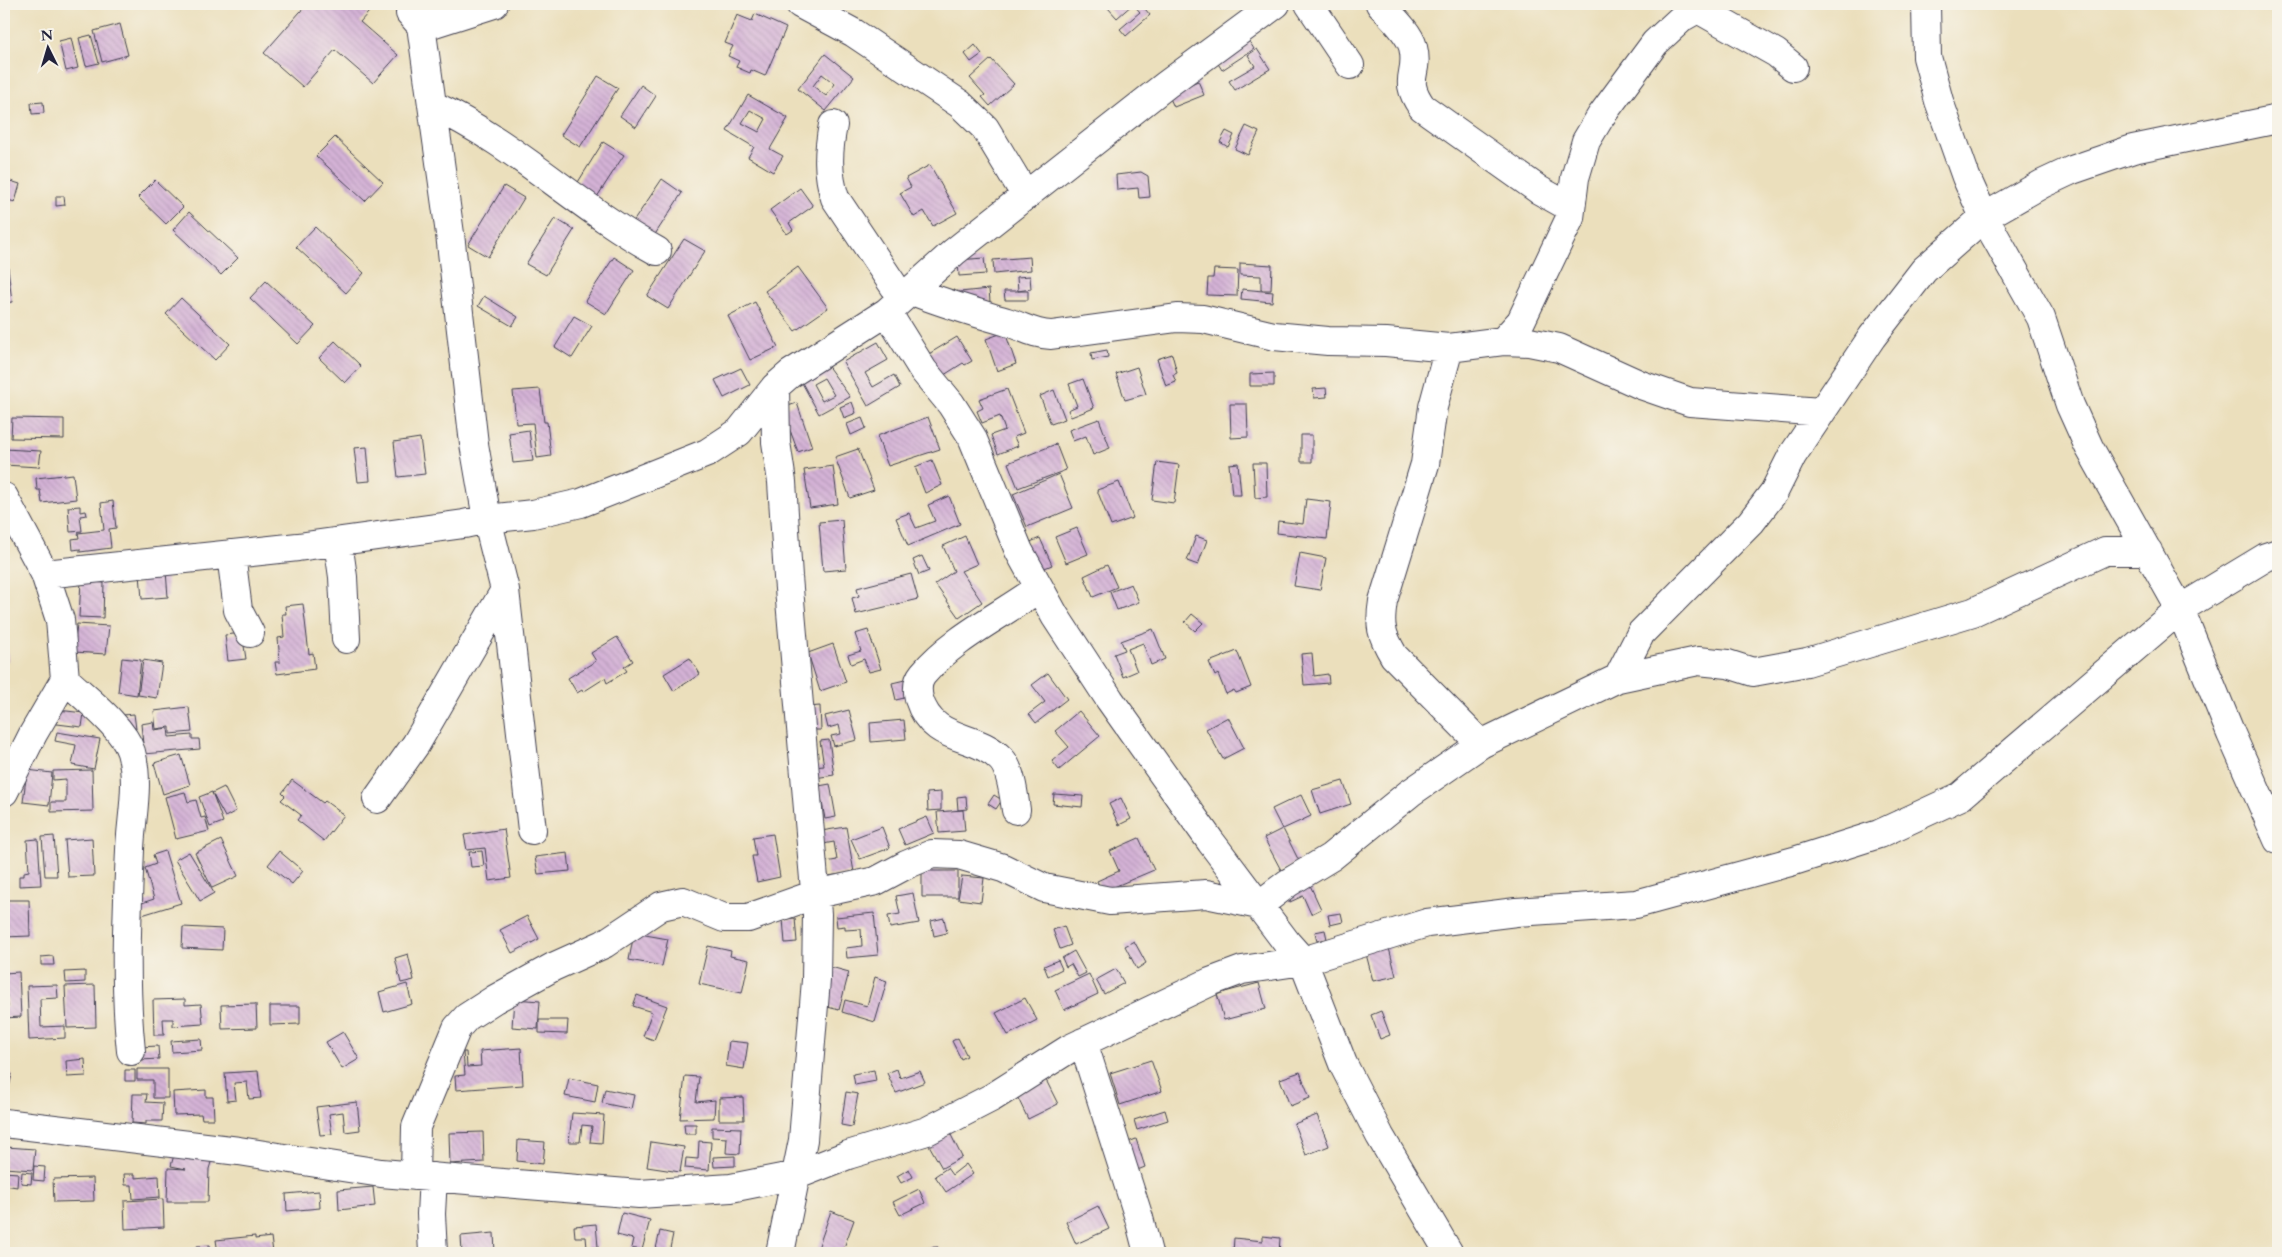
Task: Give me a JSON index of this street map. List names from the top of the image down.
{
  "north": "top"
}
